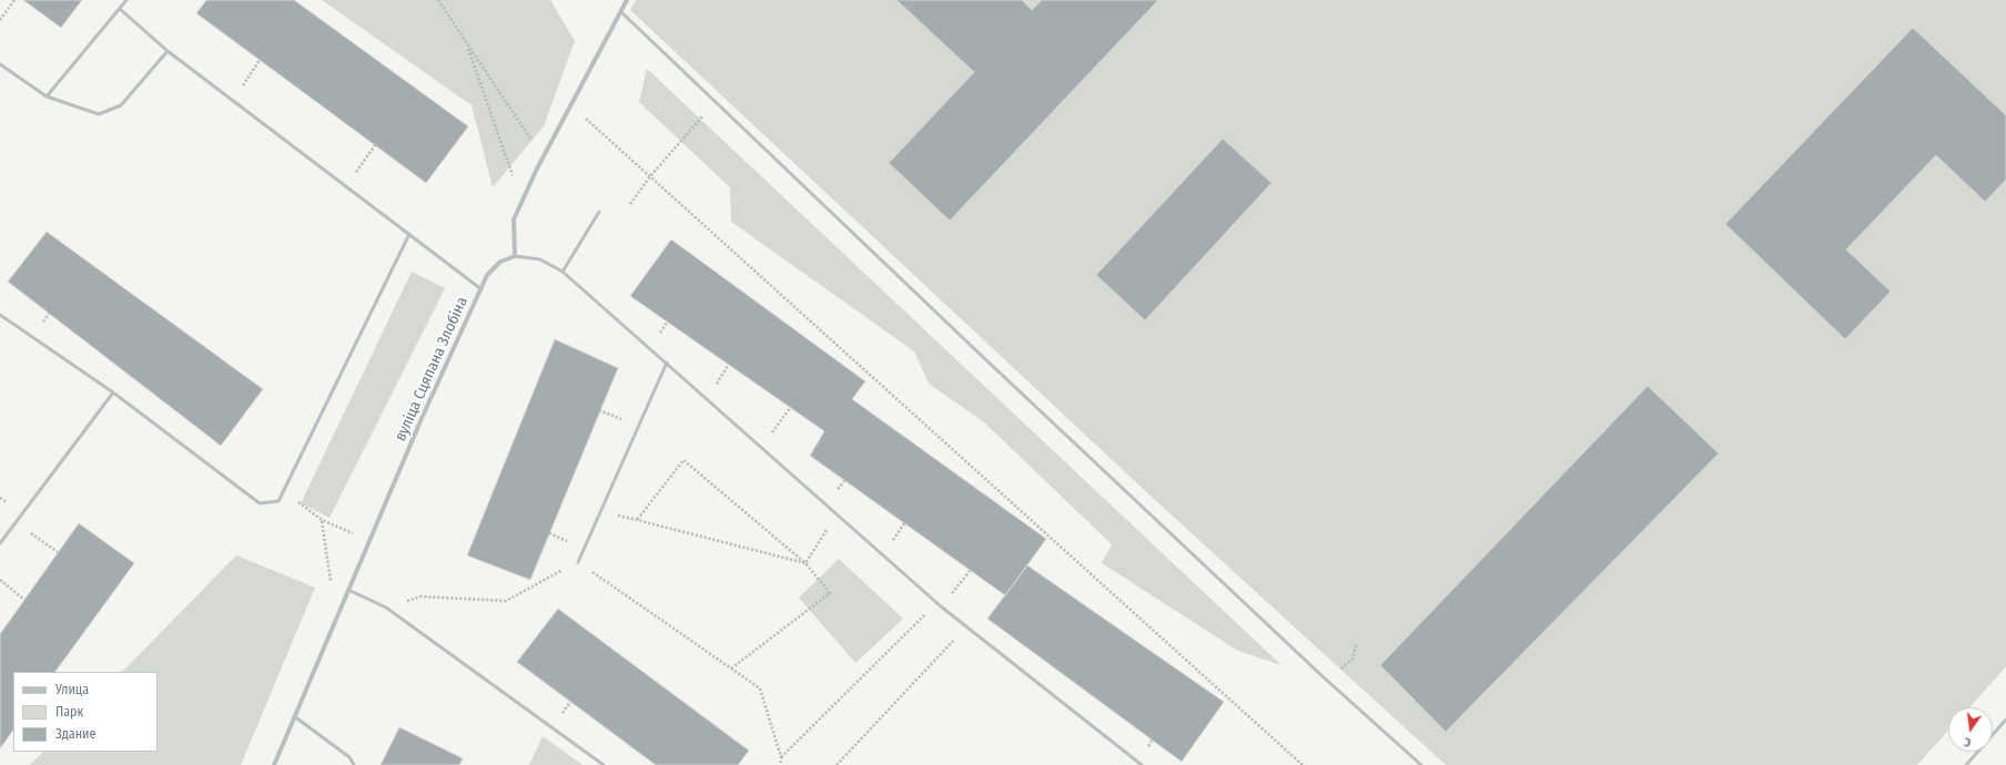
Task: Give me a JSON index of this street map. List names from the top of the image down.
{
  "streets": {
    "street": ["вуліца Сцяпана Злобіна"]
  },
  "legend": ["Улица", "Парк", "Здание"],
  "north": "bottom"
}
